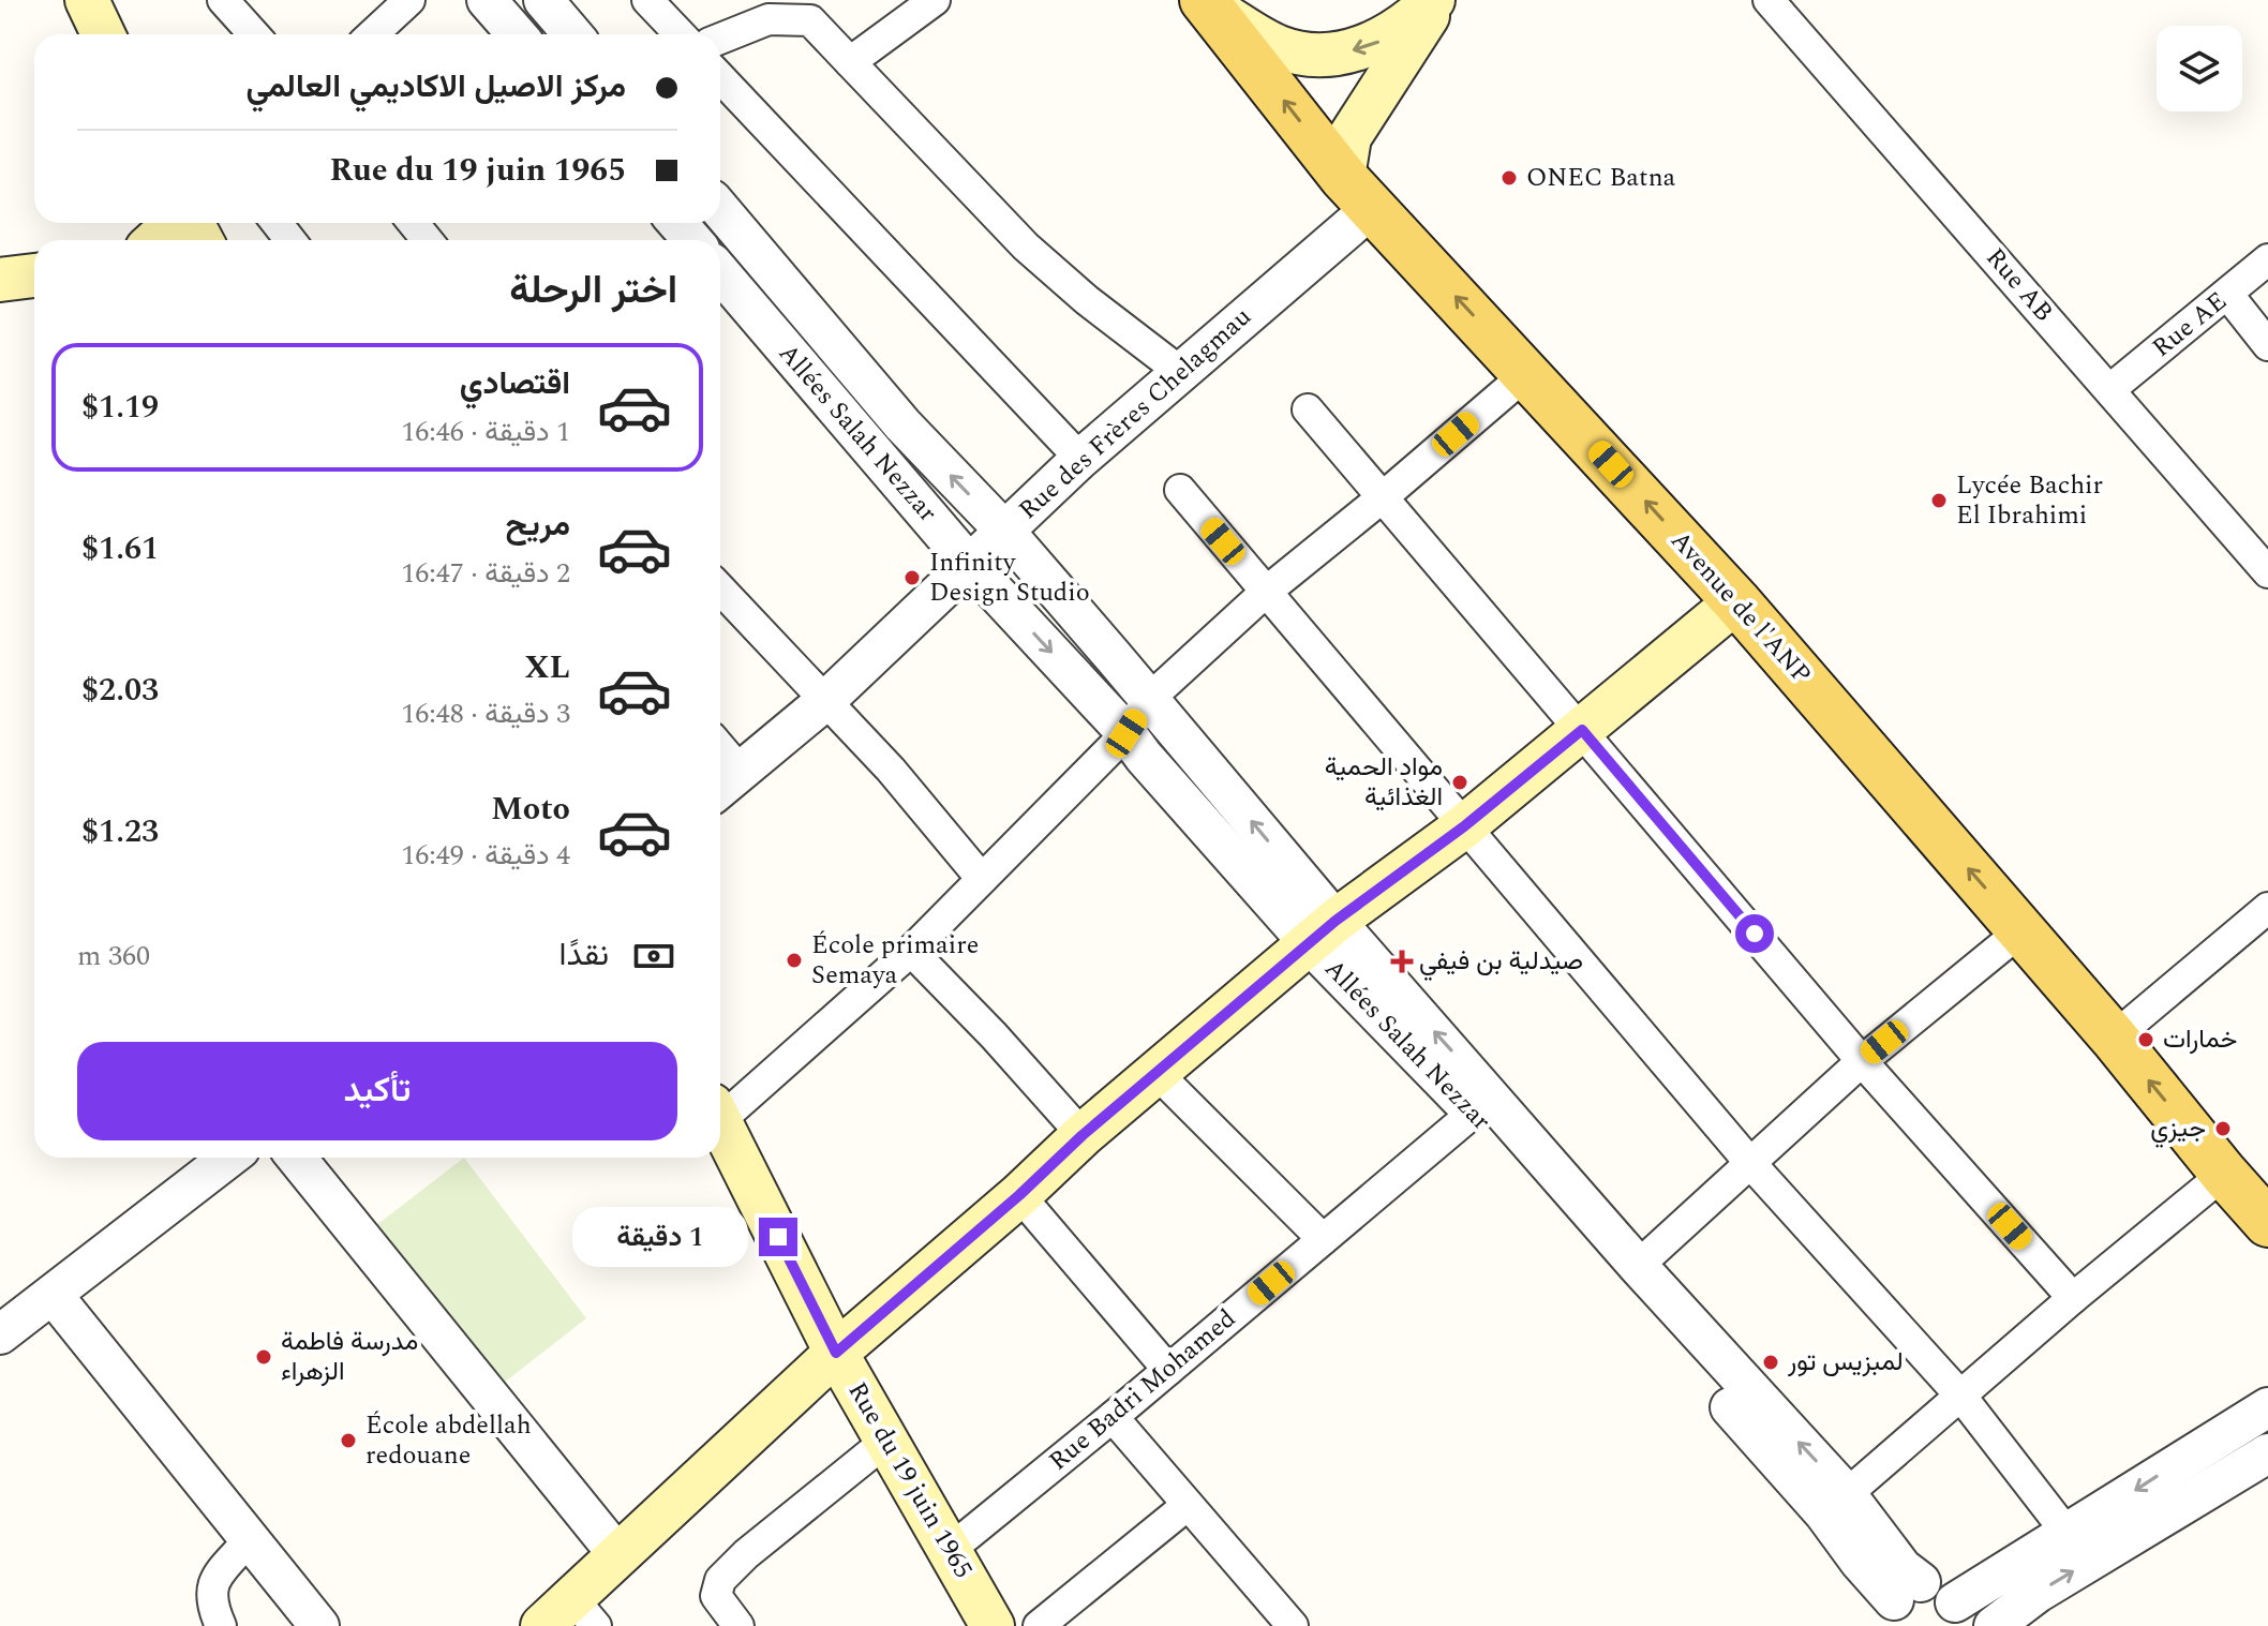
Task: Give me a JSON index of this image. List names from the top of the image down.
{
  "streets": {
    "main road": ["Avenue de l'ANP", "Rue du 19 juin 1965"],
    "street": [
      "Rue AB",
      "Rue AE",
      "Rue des Frères Chelagmau",
      "Allées Salah Nezzar",
      "Rue Badri Mohamed"
    ]
  },
  "crossings": [
    ["Rue AB", "Rue AE"],
    ["Rue des Frères Chelagmau", "Allées Salah Nezzar"],
    ["Rue des Frères Chelagmau", "Avenue de l'ANP"],
    ["Allées Salah Nezzar", "Rue Badri Mohamed"],
    ["Rue Badri Mohamed", "Rue du 19 juin 1965"]
  ],
  "one_way": ["Avenue de l'ANP"],
  "places": {
    "other": [
      "ONEC Batna",
      "Lycée Bachir El Ibrahimi",
      "Infinity Design Studio",
      "مواد الحمية الغذائية",
      "École primaire Semaya",
      "خمارات",
      "جيزي",
      "مدرسة فاطمة الزهراء",
      "لمبزيس تور",
      "École abdellah redouane"
    ],
    "health": ["صيدلية بن فيفي"]
  },
  "page": {
    "banner": ["مركز الاصيل الاكاديمي العالمي", "Rue du 19 juin 1965"],
    "heading": "اختر الرحلة",
    "list": [
      {
        "name": "اقتصادي",
        "note": "1 دقيقة · 16:46",
        "value": "$1.19"
      },
      {
        "name": "مريح",
        "note": "2 دقيقة · 16:47",
        "value": "$1.61"
      },
      {
        "name": "XL",
        "note": "3 دقيقة · 16:48",
        "value": "$2.03"
      },
      {
        "name": "Moto",
        "note": "4 دقيقة · 16:49",
        "value": "$1.23"
      }
    ],
    "pay": ["نقدًا", "360 m"],
    "buttons": "تأكيد",
    "bubble": "1 دقيقة"
  }
}
